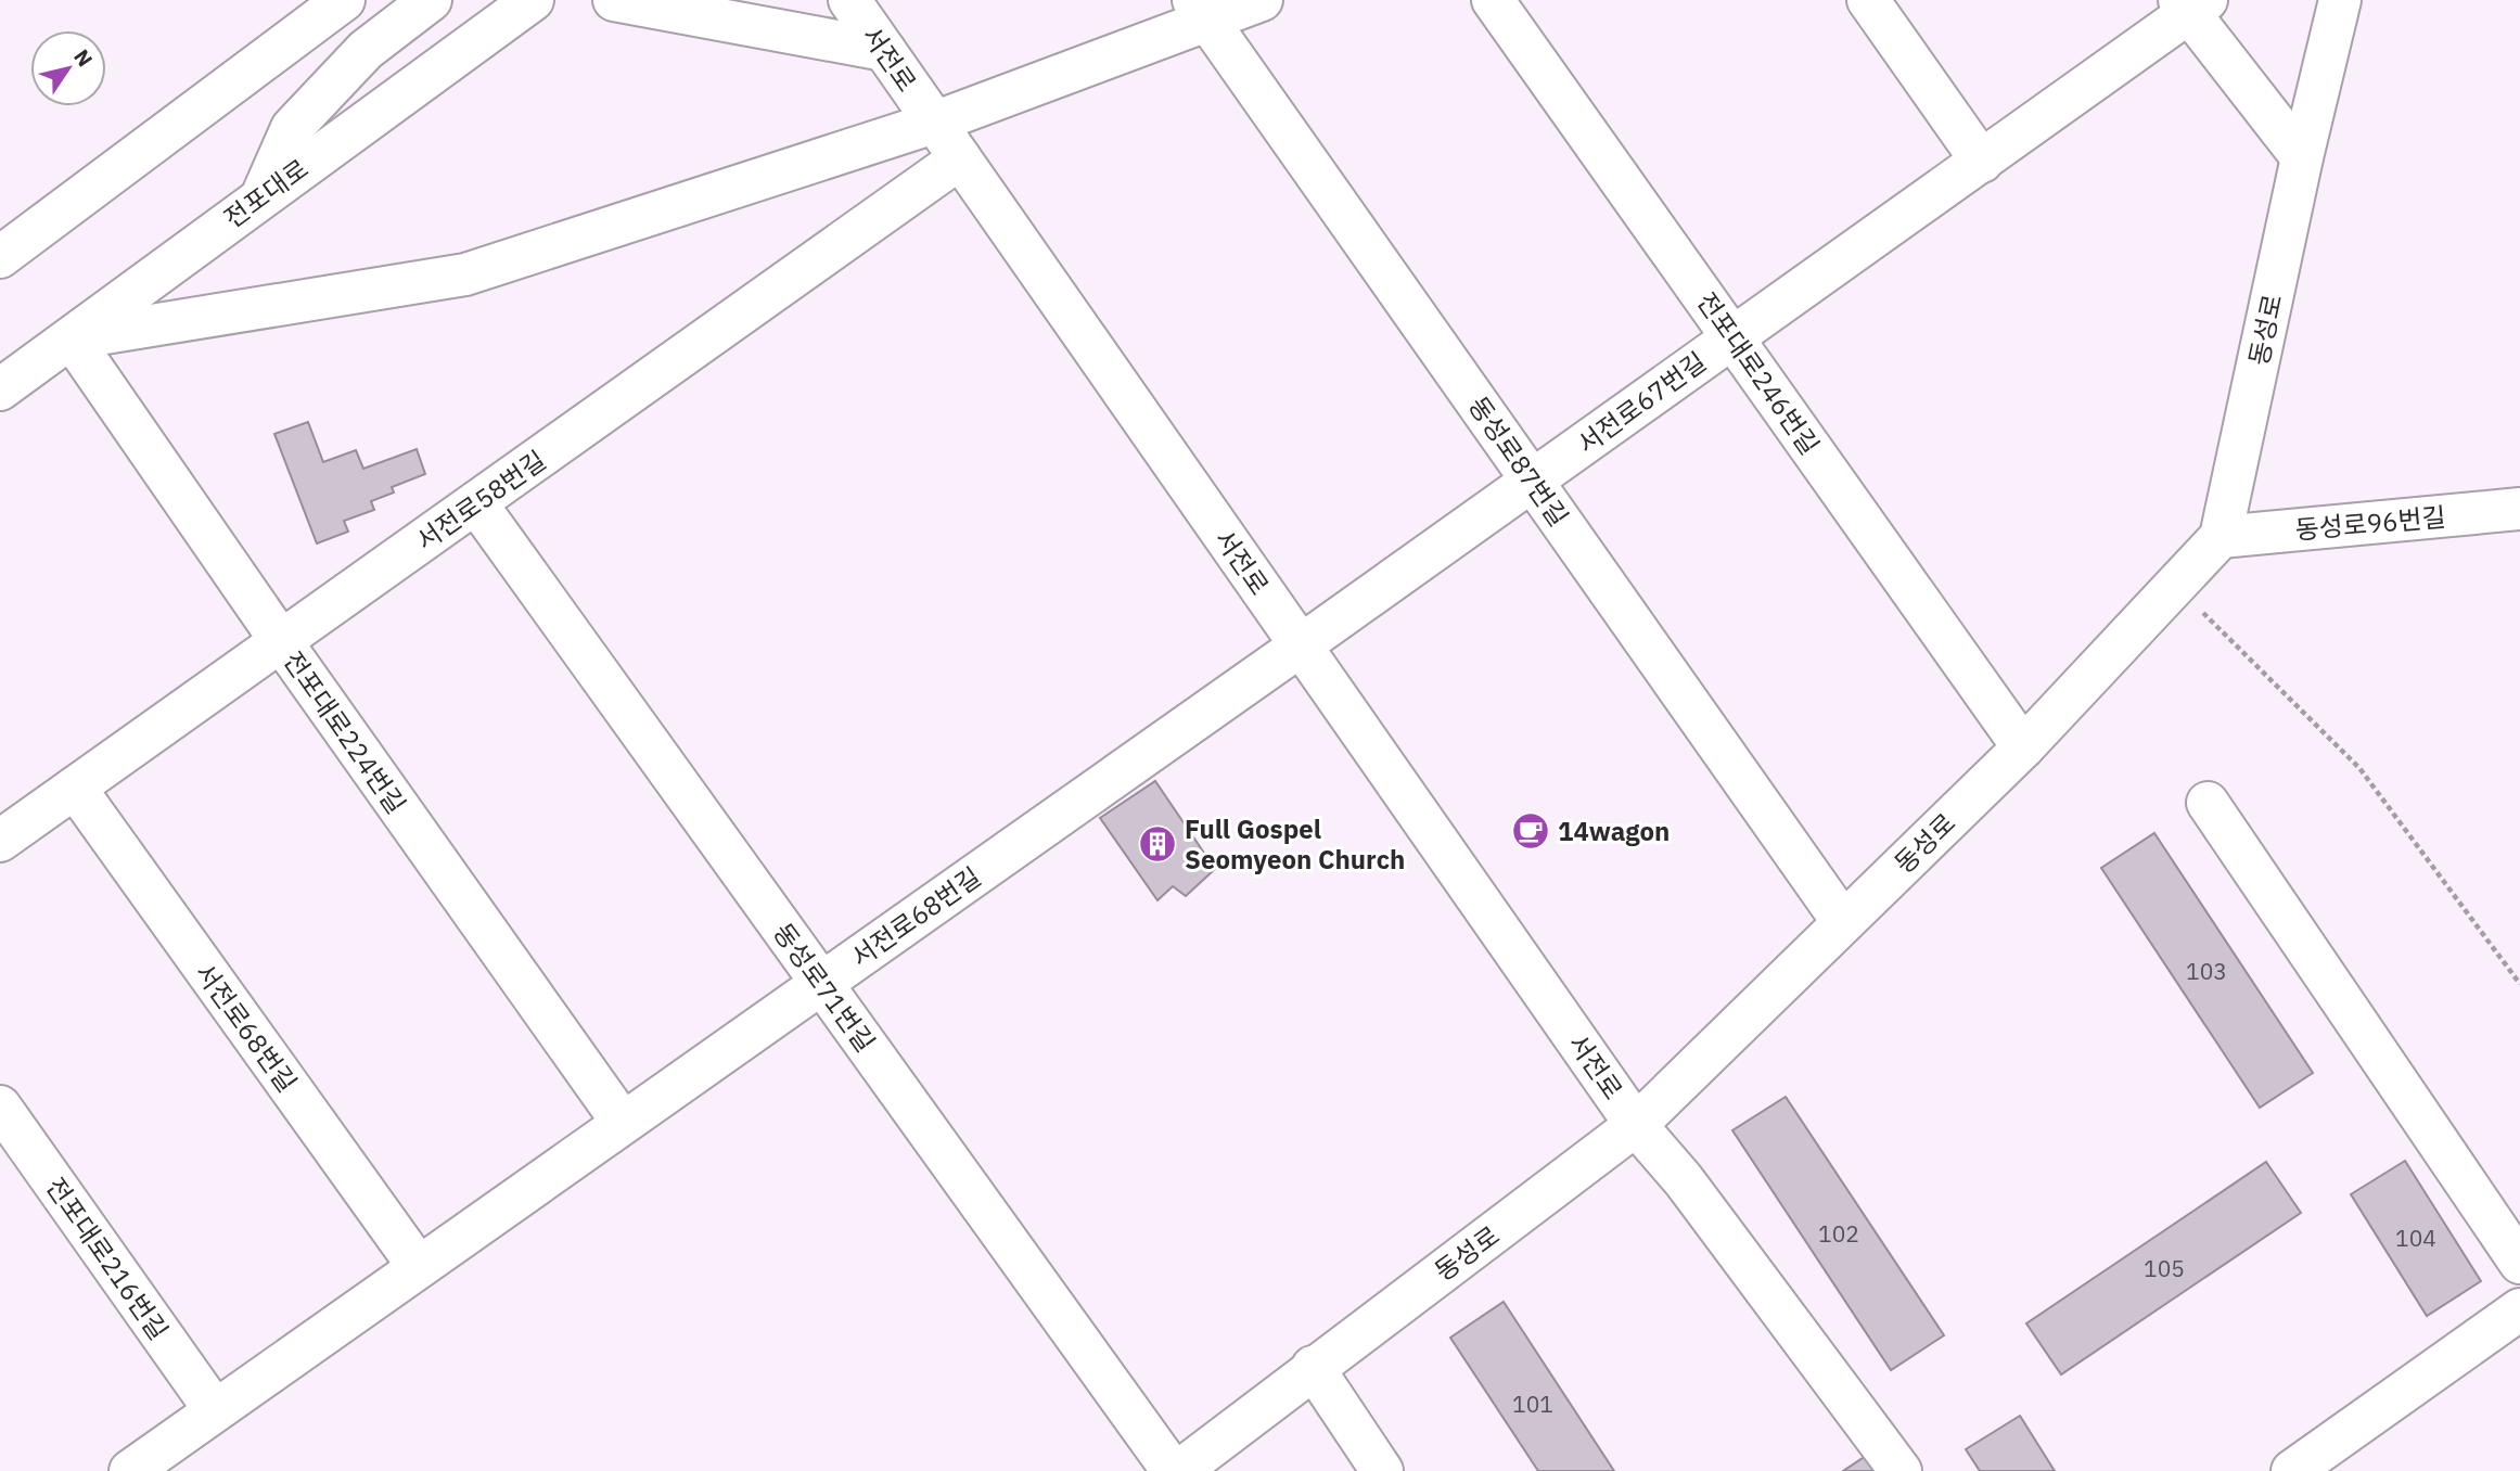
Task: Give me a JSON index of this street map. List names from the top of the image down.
{
  "streets": {
    "street": [
      "서전로",
      "전포대로",
      "동성로",
      "전포대로246번길",
      "서전로67번길",
      "동성로87번길",
      "서전로58번길",
      "동성로96번길",
      "전포대로224번길",
      "서전로68번길",
      "동성로71번길",
      "전포대로216번길"
    ]
  },
  "crossings": [
    ["서전로", "동성로"],
    ["서전로", "서전로67번길"],
    ["서전로", "서전로58번길"],
    ["서전로", "서전로68번길"],
    ["전포대로", "전포대로224번길"],
    ["동성로", "전포대로246번길"],
    ["동성로", "동성로87번길"],
    ["동성로", "동성로96번길"],
    ["전포대로246번길", "서전로67번길"],
    ["서전로67번길", "동성로87번길"],
    ["서전로67번길", "서전로68번길"],
    ["서전로58번길", "전포대로224번길"],
    ["서전로58번길", "서전로68번길"],
    ["서전로58번길", "동성로71번길"],
    ["전포대로224번길", "서전로68번길"],
    ["서전로68번길", "동성로71번길"],
    ["서전로68번길", "전포대로216번길"]
  ],
  "places": {
    "cafe": ["14wagon"],
    "building": ["Full Gospel Seomyeon Church"]
  },
  "house_numbers": [
    "103",
    "102",
    "104",
    "105",
    "101"
  ],
  "north": "top right"
}
